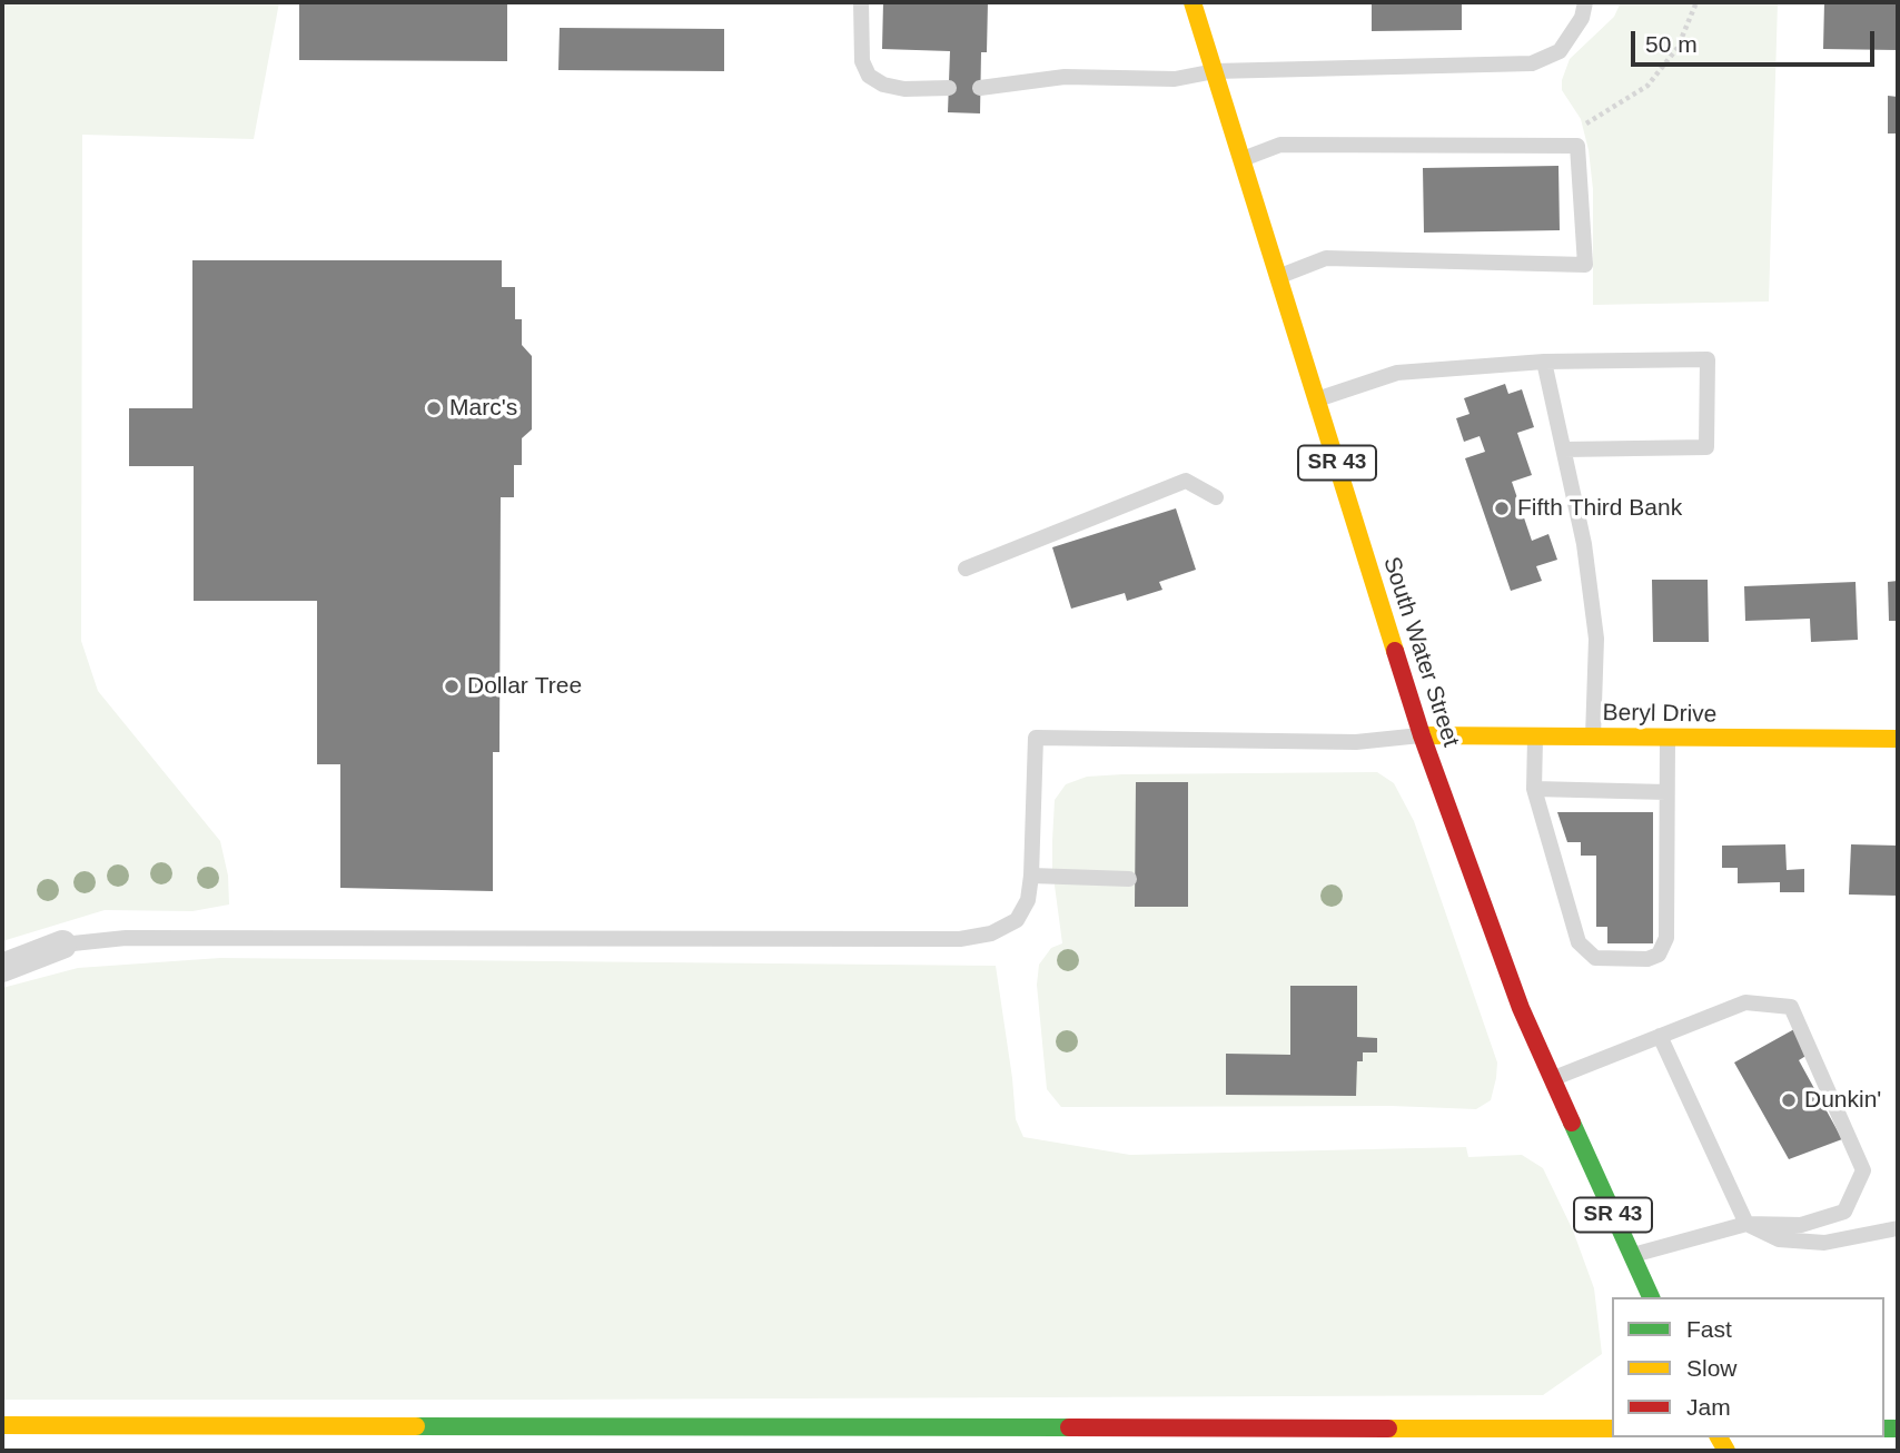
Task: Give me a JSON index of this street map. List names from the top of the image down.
{
  "streets": {
    "main road": ["SR 43", "South Water Street", "Beryl Drive"]
  },
  "crossings": [
    ["South Water Street", "Beryl Drive"]
  ],
  "places": [
    "Marc's",
    "Fifth Third Bank",
    "Dollar Tree",
    "Dunkin'"
  ],
  "legend": ["Fast", "Slow", "Jam"],
  "scale_bar": "50 m"
}
